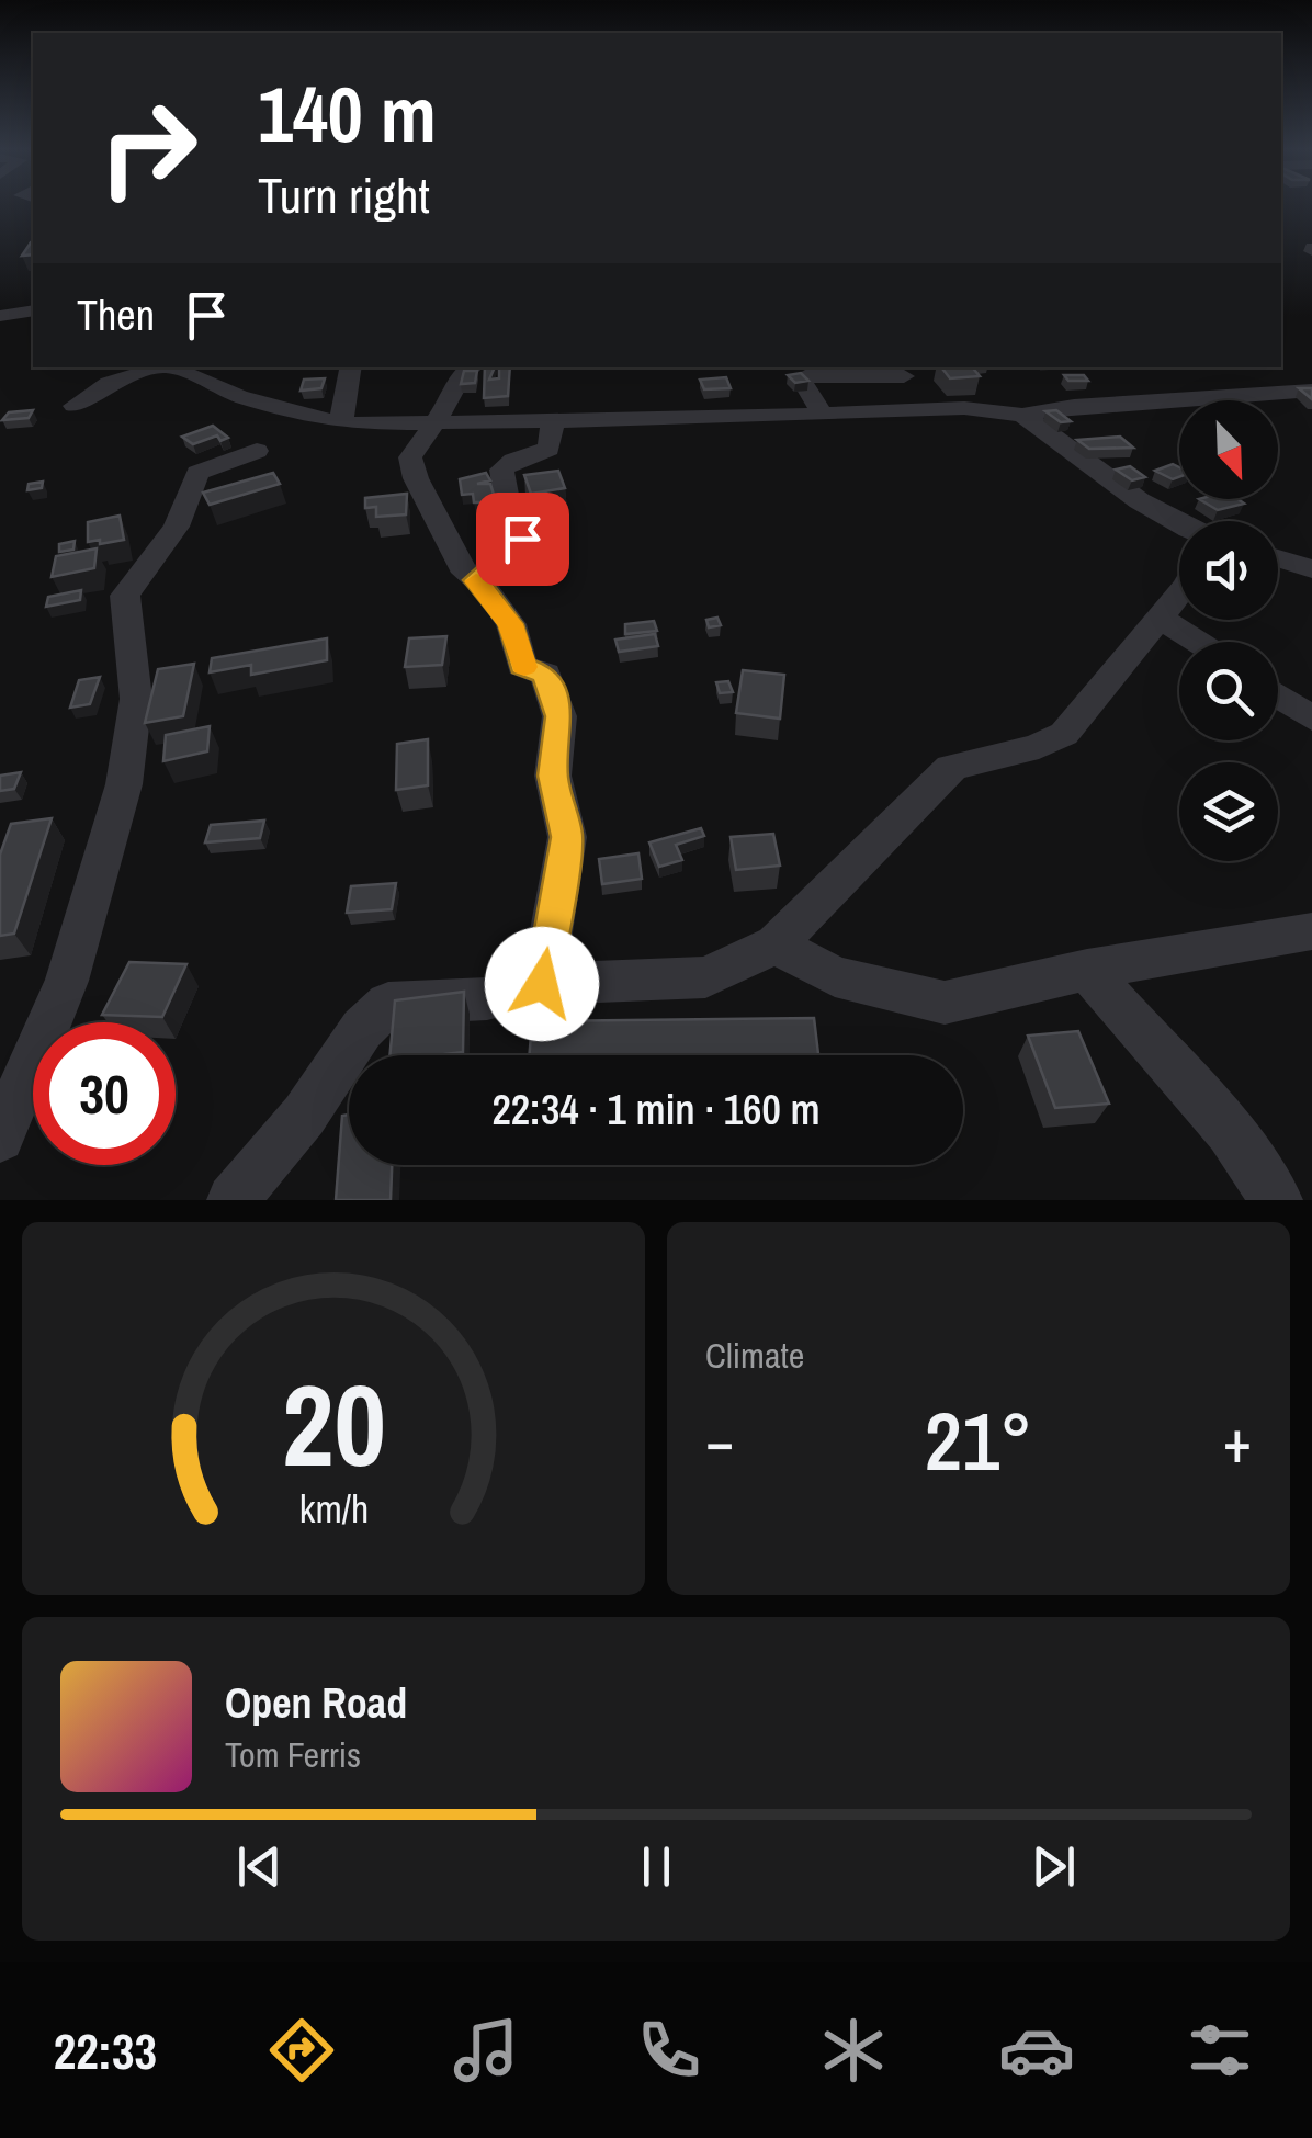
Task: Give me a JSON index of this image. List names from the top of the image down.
{
  "north": "bottom right",
  "page": {
    "turn": ["140 m", "Turn right"],
    "then": "Then",
    "limit": "30",
    "trip": "22:34 · 1 min · 160 m",
    "tile": "Climate",
    "heat": ["−", "21°", "+"],
    "song": ["Open Road", "Tom Ferris"],
    "tabs": "22:33",
    "gauge": ["20", "km/h"]
  }
}
